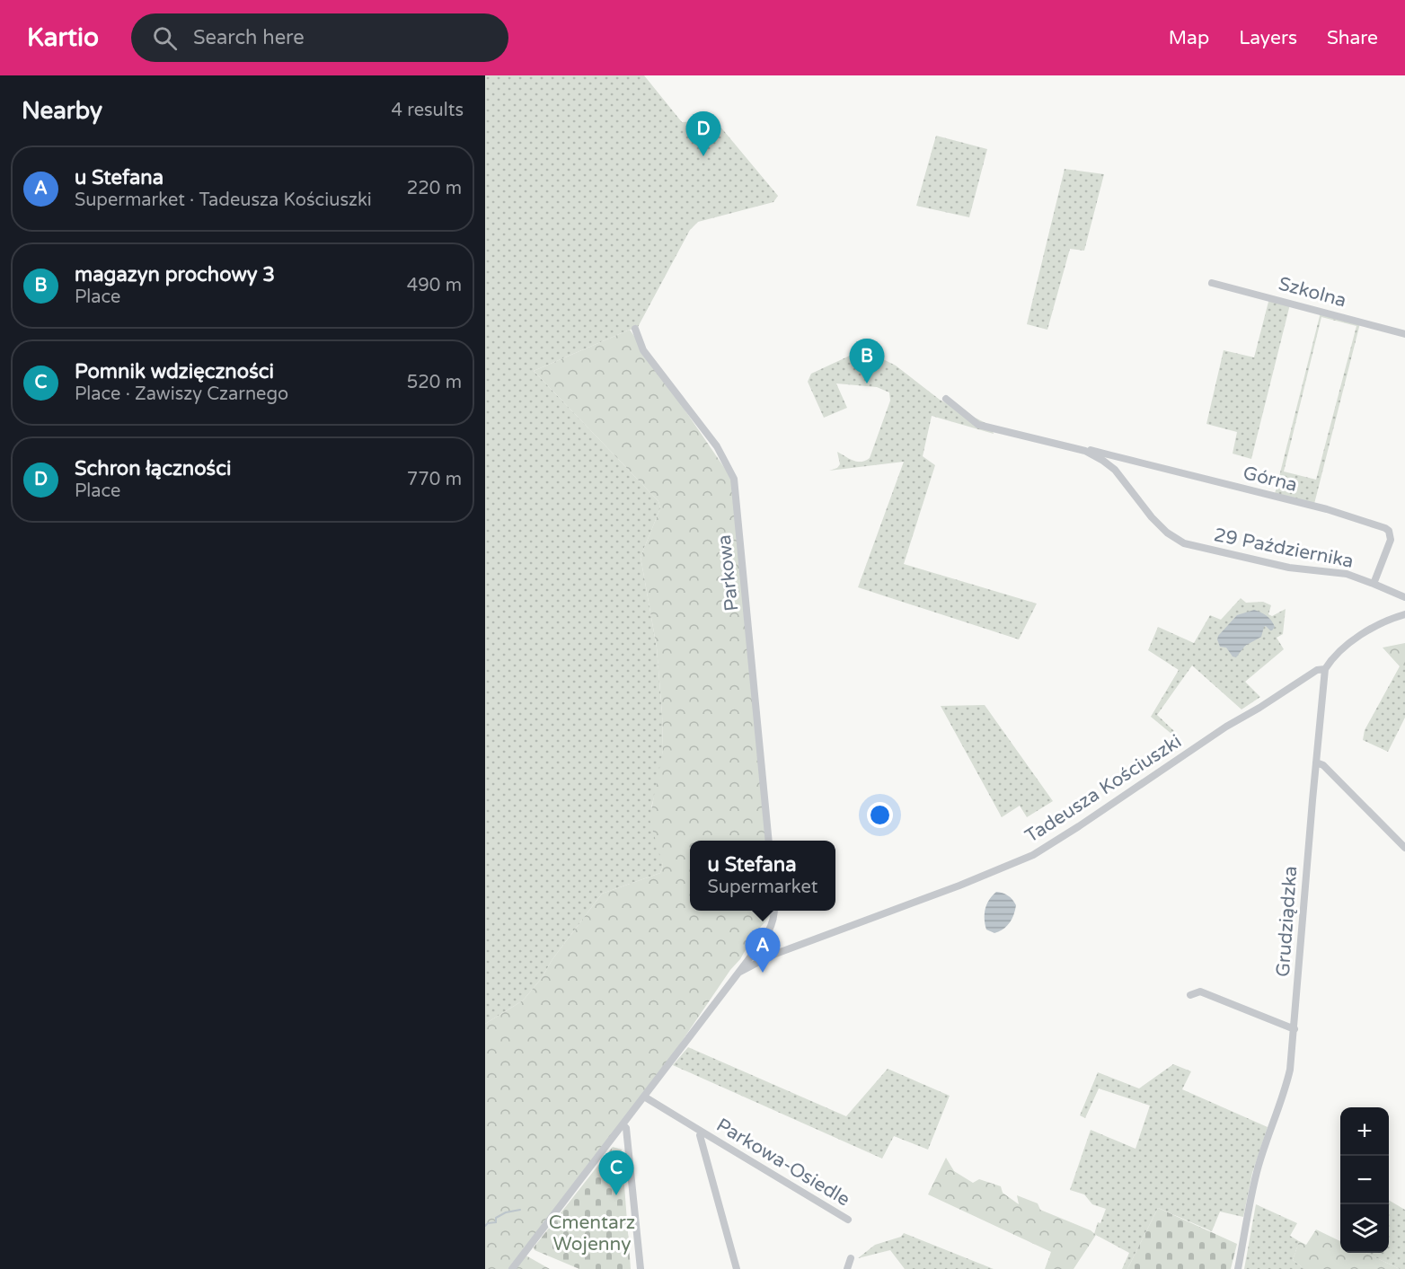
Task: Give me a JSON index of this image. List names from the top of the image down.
{
  "streets": {
    "street": [
      "Szkolna",
      "Górna",
      "29 Października",
      "Parkowa",
      "Tadeusza Kościuszki",
      "Grudziądzka",
      "Parkowa-Osiedle"
    ]
  },
  "crossings": [
    ["Górna", "29 Października"],
    ["Tadeusza Kościuszki", "Grudziądzka"]
  ],
  "parks": ["Cmentarz Wojenny"],
  "page": {
    "header": "Kartio",
    "search": "Search here",
    "nav": ["Map", "Layers", "Share"],
    "heading": ["Nearby", "4 results"],
    "pins": [
      "D",
      "B",
      "A",
      "C"
    ],
    "list": [
      {
        "mark": "A",
        "name": "u Stefana",
        "note": "Supermarket · Tadeusza Kościuszki",
        "value": "220 m"
      },
      {
        "mark": "B",
        "name": "magazyn prochowy 3",
        "note": "Place",
        "value": "490 m"
      },
      {
        "mark": "C",
        "name": "Pomnik wdzięczności",
        "note": "Place · Zawiszy Czarnego",
        "value": "520 m"
      },
      {
        "mark": "D",
        "name": "Schron łączności",
        "note": "Place",
        "value": "770 m"
      }
    ],
    "popup": ["u Stefana", "Supermarket"],
    "map_buttons": ["+", "−"]
  }
}
